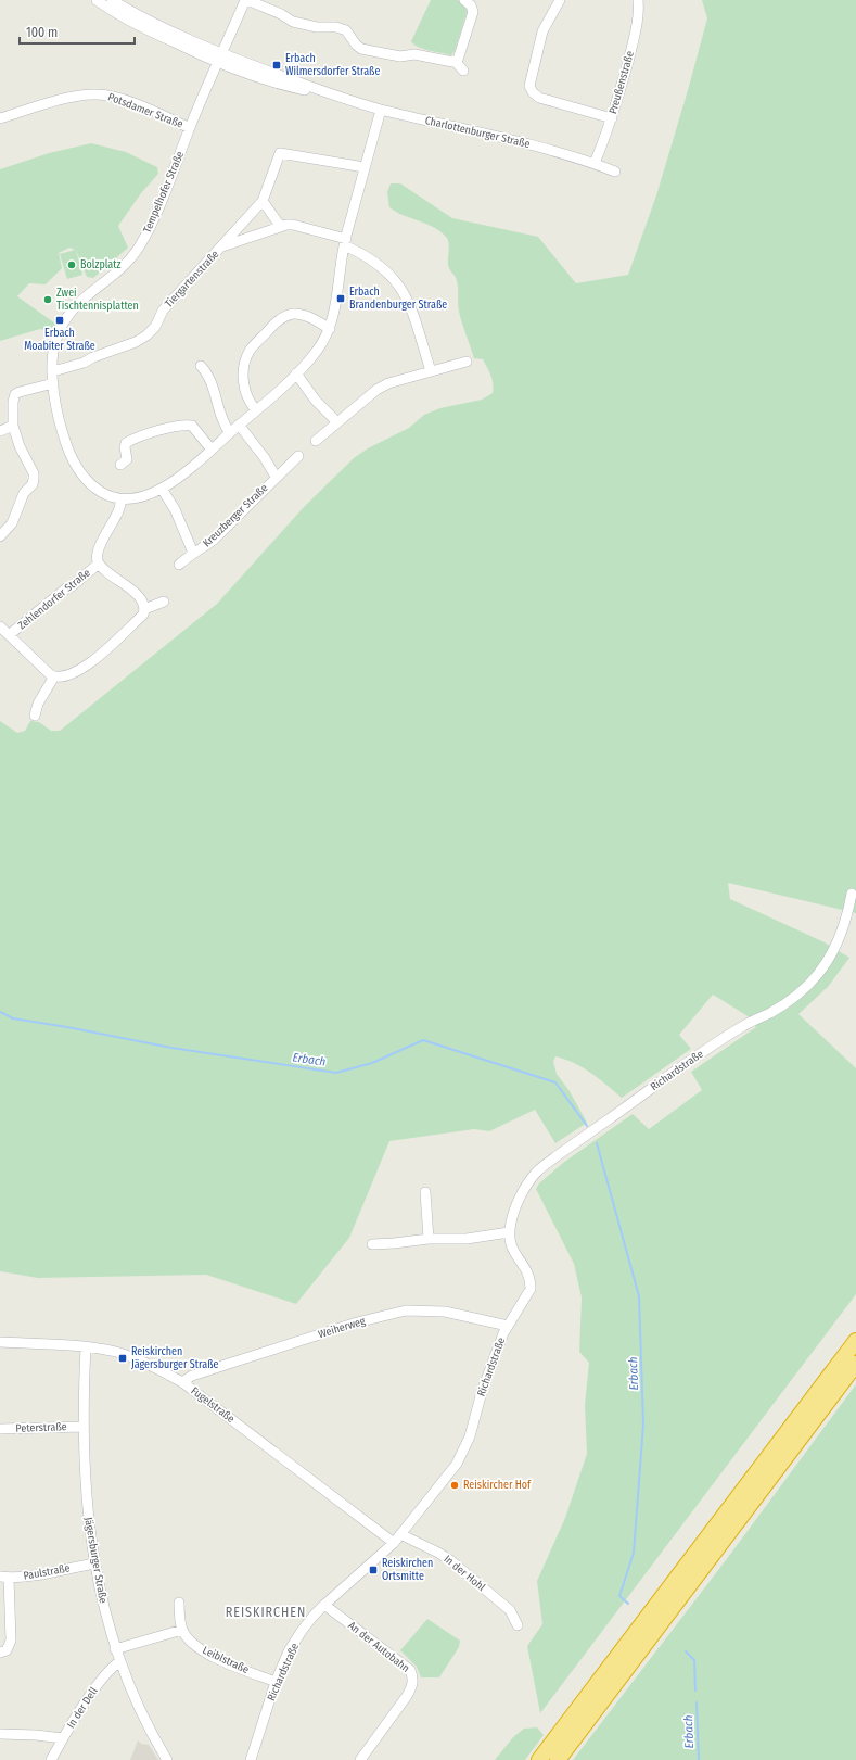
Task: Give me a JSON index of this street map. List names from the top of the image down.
{
  "streets": {
    "street": [
      "Preußenstraße",
      "Potsdamer Straße",
      "Charlottenburger Straße",
      "Tempelhofer Straße",
      "Tiergartenstraße",
      "Kreuzberger Straße",
      "Zehlendorfer Straße",
      "Richardstraße",
      "Weiherweg",
      "Fugelstraße",
      "Peterstraße",
      "Jägersburger Straße",
      "Paulstraße",
      "In der Hohl",
      "An der Autobahn",
      "Leiblstraße",
      "In der Dell"
    ]
  },
  "crossings": [
    ["Preußenstraße", "Charlottenburger Straße"],
    ["Potsdamer Straße", "Tempelhofer Straße"],
    ["Charlottenburger Straße", "Tempelhofer Straße"],
    ["Tempelhofer Straße", "Tiergartenstraße"],
    ["Tempelhofer Straße", "Kreuzberger Straße"],
    ["Tempelhofer Straße", "Zehlendorfer Straße"],
    ["Richardstraße", "Weiherweg"],
    ["Richardstraße", "Fugelstraße"],
    ["Richardstraße", "In der Hohl"],
    ["Richardstraße", "An der Autobahn"],
    ["Richardstraße", "Leiblstraße"],
    ["Weiherweg", "Fugelstraße"],
    ["Fugelstraße", "Jägersburger Straße"],
    ["Peterstraße", "Jägersburger Straße"],
    ["Jägersburger Straße", "Paulstraße"],
    ["Jägersburger Straße", "In der Dell"]
  ],
  "districts": ["REISKIRCHEN"],
  "water": ["Erbach"],
  "places": {
    "transit": [
      "Erbach Wilmersdorfer Straße",
      "Erbach Brandenburger Straße",
      "Erbach Moabiter Straße",
      "Reiskirchen Jägersburger Straße",
      "Reiskirchen Ortsmitte"
    ],
    "other": ["Bolzplatz", "Zwei Tischtennisplatten", "Reiskircher Hof"]
  },
  "scale_bar": "100 m"
}
